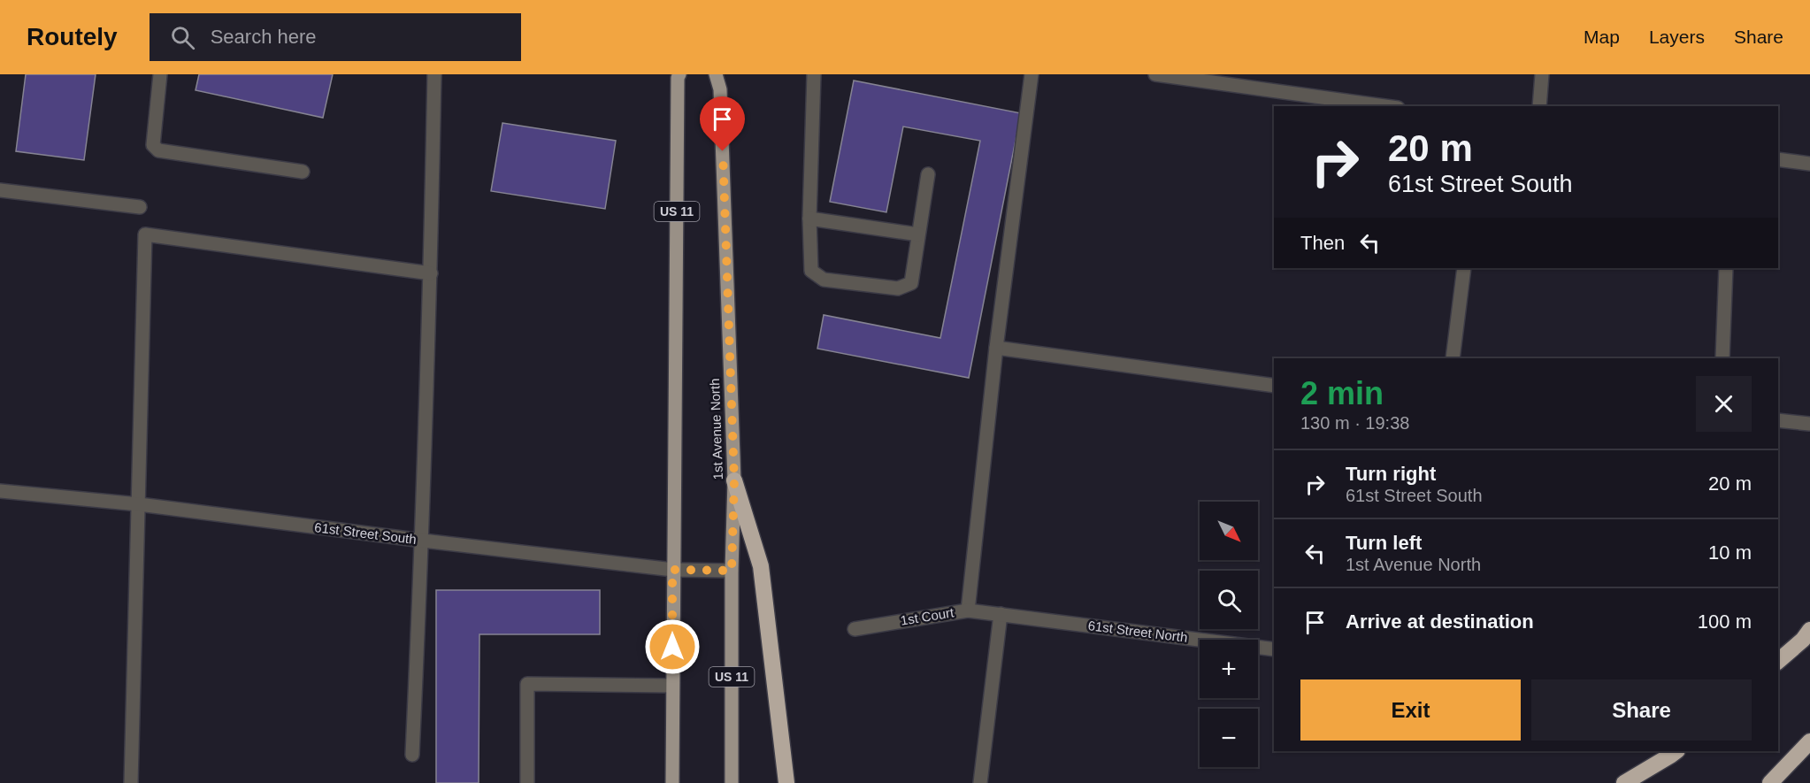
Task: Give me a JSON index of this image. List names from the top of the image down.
{
  "streets": {
    "main road": ["US 11", "1st Avenue North"],
    "street": ["61st Street South", "1st Court", "61st Street North"]
  },
  "crossings": [
    ["US 11", "61st Street South"],
    ["1st Avenue North", "61st Street South"],
    ["1st Court", "61st Street North"]
  ],
  "north": "bottom right",
  "page": {
    "header": "Routely",
    "search": "Search here",
    "nav": ["Map", "Layers", "Share"],
    "turn": ["20 m", "61st Street South"],
    "then": "Then",
    "heading": ["2 min", "130 m · 19:38"],
    "list": [
      {
        "name": "Turn right",
        "note": "61st Street South",
        "value": "20 m"
      },
      {
        "name": "Turn left",
        "note": "1st Avenue North",
        "value": "10 m"
      },
      {
        "name": "Arrive at destination",
        "value": "100 m"
      }
    ],
    "map_buttons": ["+", "−"],
    "buttons": ["Exit", "Share"]
  }
}
